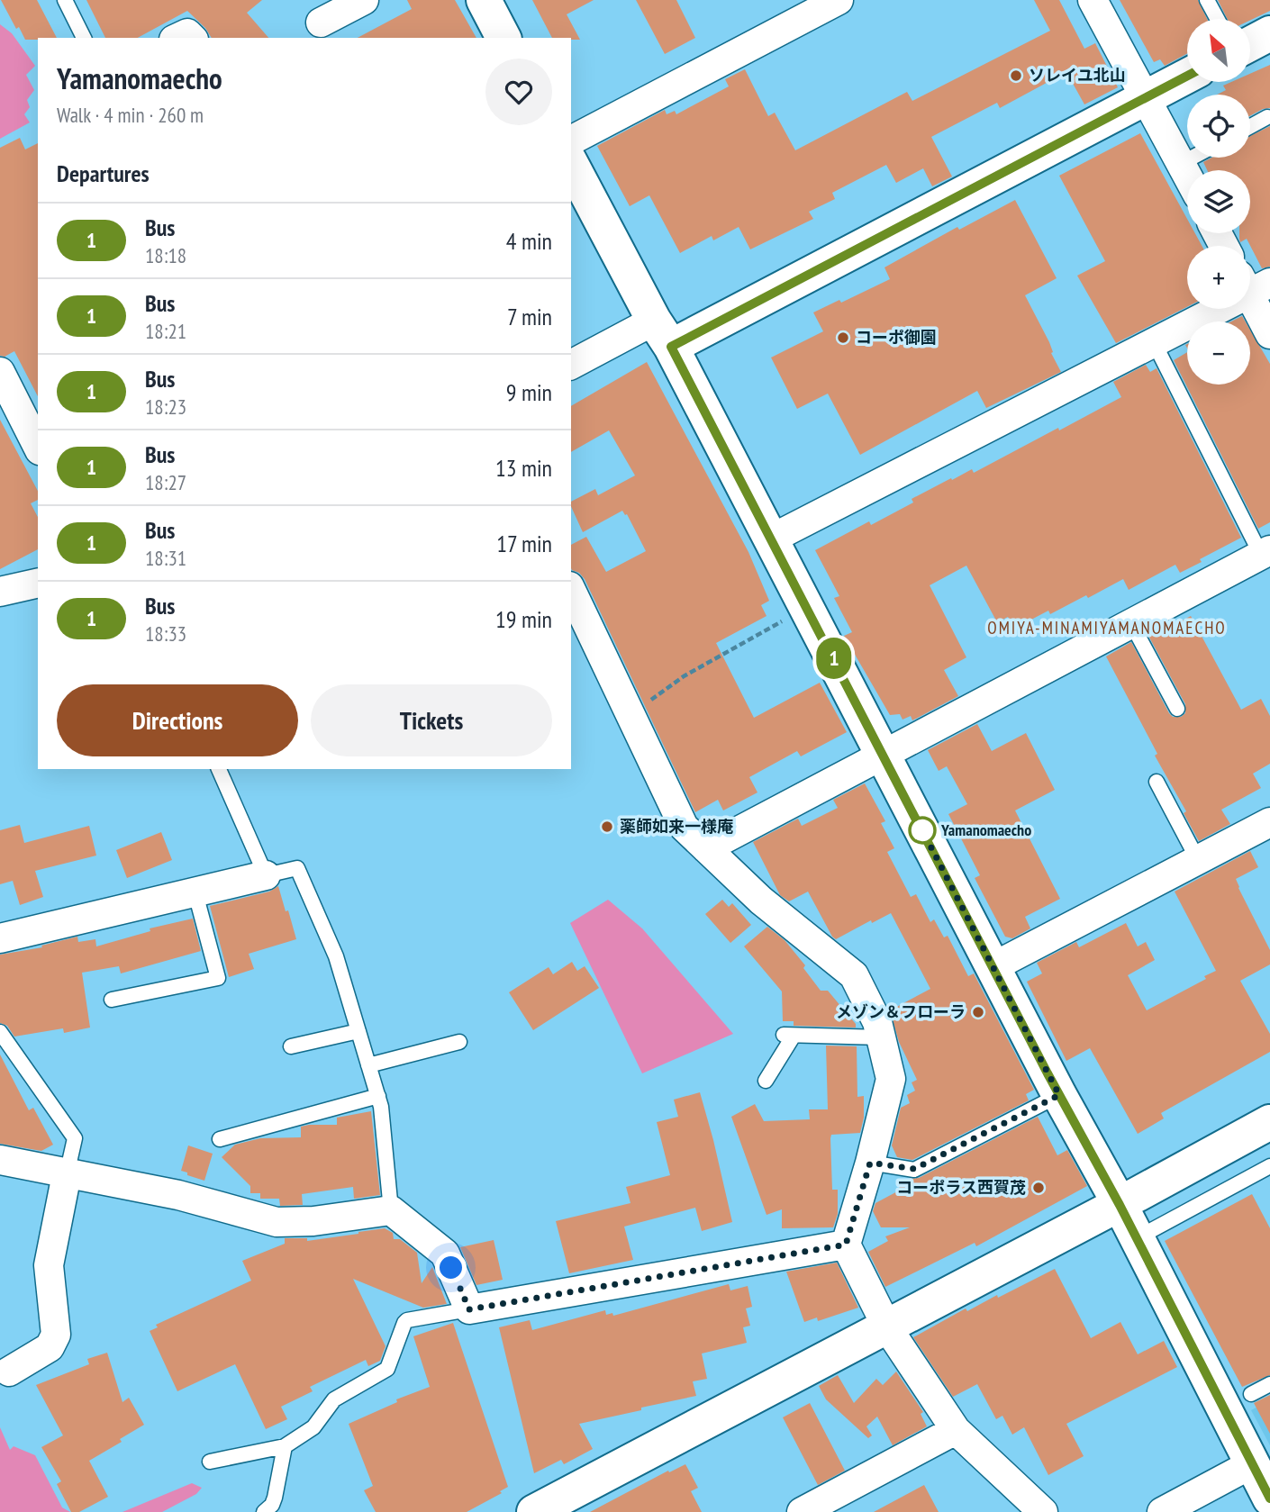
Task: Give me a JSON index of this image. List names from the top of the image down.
{
  "districts": ["OMIYA-MINAMIYAMANOMAECHO"],
  "places": [
    "ソレイユ北山",
    "コーポ御園",
    "薬師如来一様庵",
    "Yamanomaecho",
    "メゾン＆フローラ",
    "コーポラス西賀茂"
  ],
  "lines": ["bus line 1"],
  "north": "top left",
  "page": {
    "on_map": "1",
    "map_buttons": ["+", "−"],
    "heading": [
      ["Yamanomaecho", "Walk · 4 min · 260 m"],
      "Departures"
    ],
    "list": [
      {
        "mark": "1",
        "name": "Bus",
        "note": "18:18",
        "value": "4 min"
      },
      {
        "mark": "1",
        "name": "Bus",
        "note": "18:21",
        "value": "7 min"
      },
      {
        "mark": "1",
        "name": "Bus",
        "note": "18:23",
        "value": "9 min"
      },
      {
        "mark": "1",
        "name": "Bus",
        "note": "18:27",
        "value": "13 min"
      },
      {
        "mark": "1",
        "name": "Bus",
        "note": "18:31",
        "value": "17 min"
      },
      {
        "mark": "1",
        "name": "Bus",
        "note": "18:33",
        "value": "19 min"
      }
    ],
    "buttons": ["Directions", "Tickets"]
  }
}
